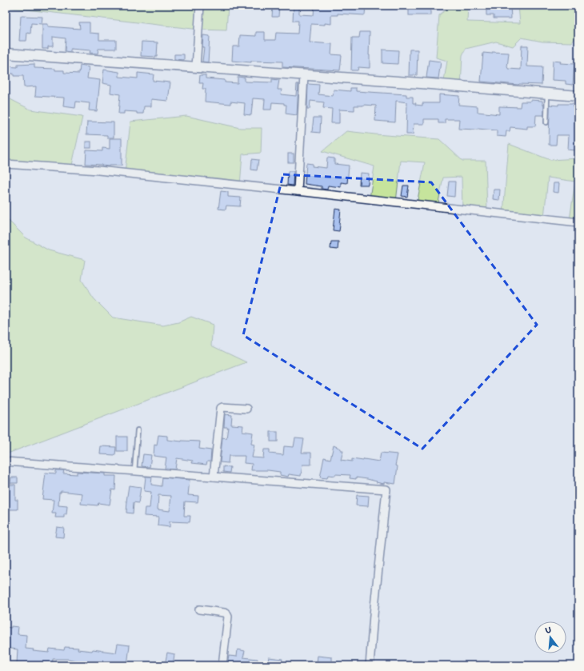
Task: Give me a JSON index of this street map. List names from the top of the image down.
{
  "north": "top"
}
